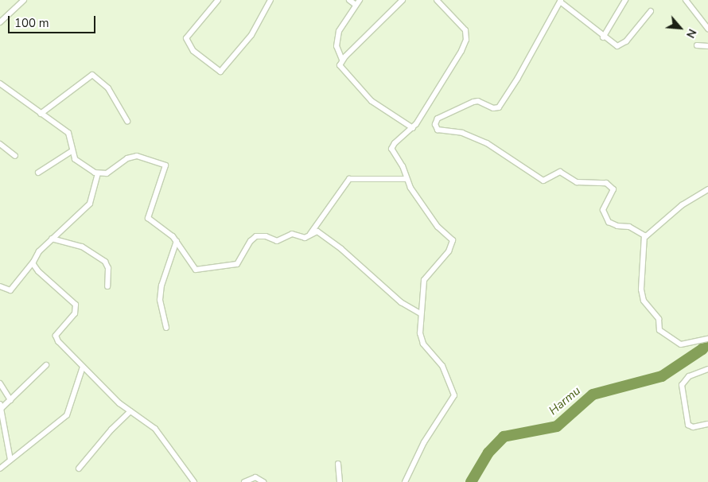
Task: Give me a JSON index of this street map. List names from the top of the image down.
{
  "water": ["Harmu"],
  "scale_bar": "100 m",
  "north": "bottom right"
}
